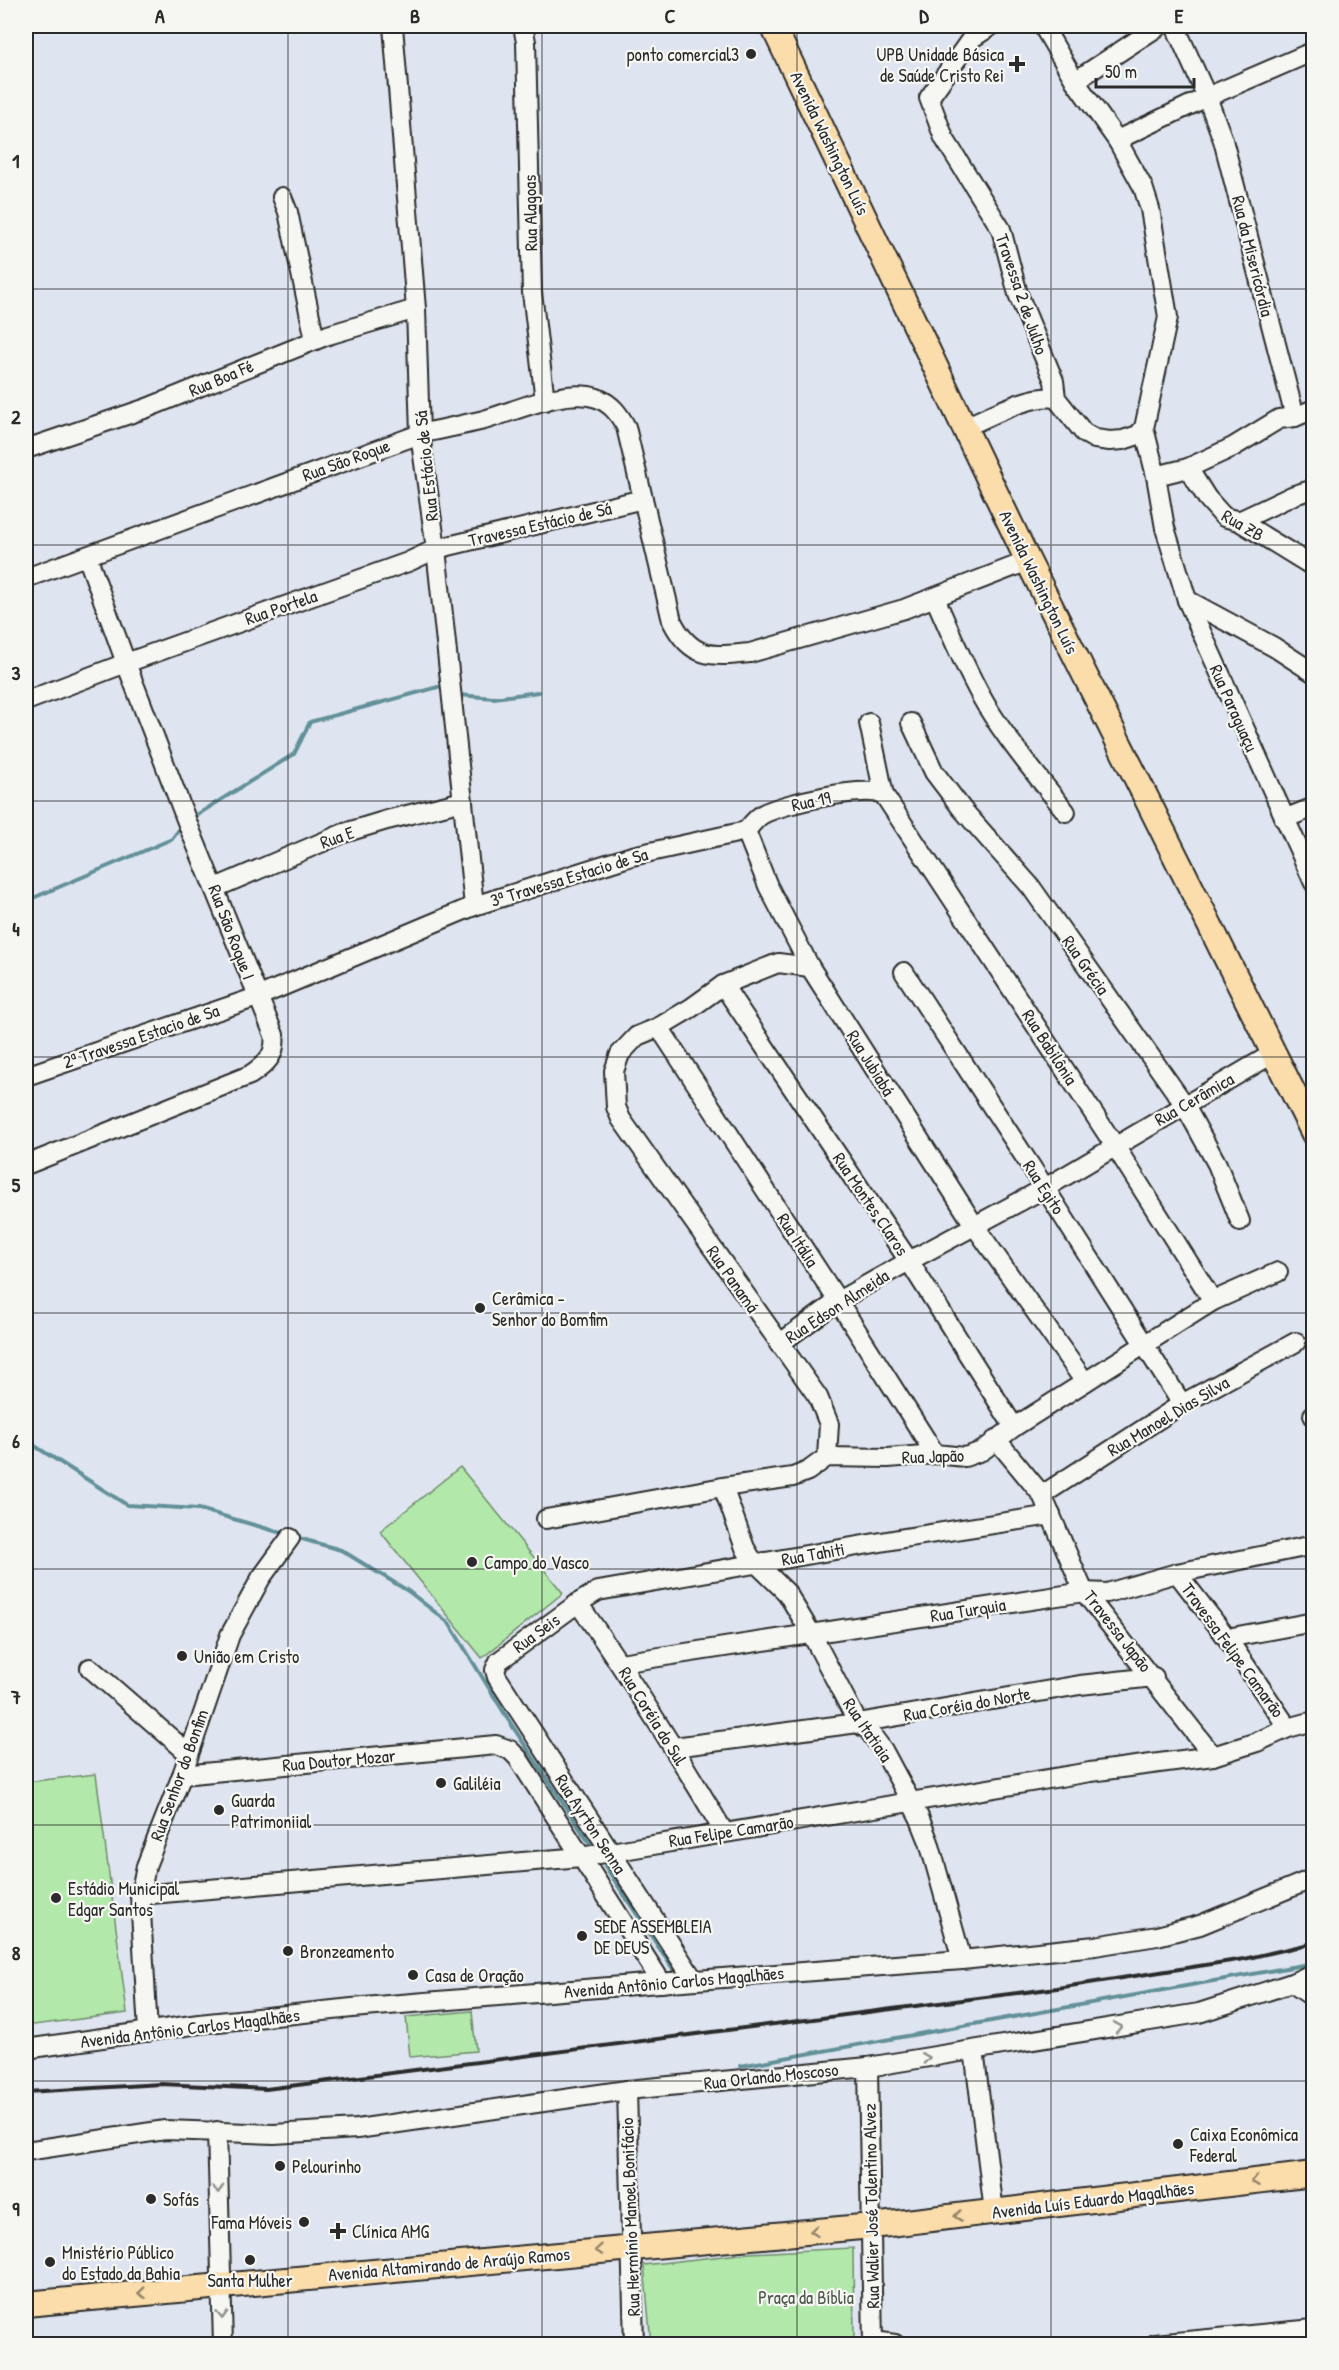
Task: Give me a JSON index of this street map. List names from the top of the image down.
{
  "streets": {
    "main road": ["Avenida Washington Luís", "Avenida Luís Eduardo Magalhães", "Avenida Altamirando de Araújo Ramos"],
    "street": [
      "Rua Alagoas",
      "Rua da Misericórdia",
      "Travessa 2 de Julho",
      "Rua Boa Fé",
      "Rua São Roque",
      "Rua Estácio de Sá",
      "Travessa Estácio de Sá",
      "Rua ZB",
      "Rua Portela",
      "Rua Paraguaçu",
      "Rua 19",
      "Rua E",
      "3ª Travessa Estacio de Sa",
      "Rua São Roque I",
      "Rua Grécia",
      "2ª Travessa Estacio de Sa",
      "Rua Babilônia",
      "Rua Jubiabá",
      "Rua Cerâmica",
      "Rua Egito",
      "Rua Montes Claros",
      "Rua Itália",
      "Rua Panamá",
      "Rua Edson Almeida",
      "Rua Manoel Dias Silva",
      "Rua Japão",
      "Rua Tahiti",
      "Rua Turquia",
      "Travessa Japão",
      "Rua Seis",
      "Travessa Felipe Camarão",
      "Rua Coréia do Norte",
      "Rua Coréia do Sul",
      "Rua Itatiaia",
      "Rua Doutor Mozar",
      "Rua Senhor do Bonfim",
      "Rua Ayrton Senna",
      "Rua Felipe Camarão",
      "Avenida Antônio Carlos Magalhães",
      "Rua Orlando Moscoso",
      "Rua Walier José Tolentino Alvez",
      "Rua Hermínio Manoel Bonifácio"
    ]
  },
  "crossings": [
    ["Avenida Washington Luís", "Rua Cerâmica"],
    ["Rua Alagoas", "Rua São Roque"],
    ["Rua Boa Fé", "Rua Estácio de Sá"],
    ["Rua São Roque", "Rua Estácio de Sá"],
    ["Rua São Roque", "Travessa Estácio de Sá"],
    ["Rua São Roque", "Rua São Roque I"],
    ["Rua Estácio de Sá", "Travessa Estácio de Sá"],
    ["Rua Estácio de Sá", "Rua Portela"],
    ["Rua Estácio de Sá", "Rua E"],
    ["Rua Estácio de Sá", "3ª Travessa Estacio de Sa"],
    ["Travessa Estácio de Sá", "Rua Portela"],
    ["Rua Portela", "Rua São Roque I"],
    ["Rua 19", "3ª Travessa Estacio de Sa"],
    ["Rua 19", "Rua Babilônia"],
    ["Rua E", "Rua São Roque I"],
    ["3ª Travessa Estacio de Sa", "Rua São Roque I"],
    ["3ª Travessa Estacio de Sa", "2ª Travessa Estacio de Sa"],
    ["Rua São Roque I", "2ª Travessa Estacio de Sa"],
    ["Rua Grécia", "Rua Cerâmica"],
    ["Rua Babilônia", "Rua Cerâmica"],
    ["Rua Babilônia", "Rua Edson Almeida"],
    ["Rua Babilônia", "Rua Japão"],
    ["Rua Jubiabá", "Rua Edson Almeida"],
    ["Rua Jubiabá", "Rua Japão"],
    ["Rua Cerâmica", "Rua Edson Almeida"],
    ["Rua Egito", "Rua Edson Almeida"],
    ["Rua Egito", "Rua Manoel Dias Silva"],
    ["Rua Egito", "Rua Japão"],
    ["Rua Montes Claros", "Rua Edson Almeida"],
    ["Rua Montes Claros", "Rua Japão"],
    ["Rua Itália", "Rua Panamá"],
    ["Rua Itália", "Rua Edson Almeida"],
    ["Rua Itália", "Rua Japão"],
    ["Rua Panamá", "Rua Edson Almeida"],
    ["Rua Panamá", "Rua Japão"],
    ["Rua Manoel Dias Silva", "Travessa Japão"],
    ["Rua Japão", "Travessa Japão"],
    ["Rua Tahiti", "Travessa Japão"],
    ["Rua Tahiti", "Rua Seis"],
    ["Rua Tahiti", "Rua Coréia do Sul"],
    ["Rua Tahiti", "Rua Itatiaia"],
    ["Rua Turquia", "Travessa Japão"],
    ["Rua Turquia", "Travessa Felipe Camarão"],
    ["Rua Turquia", "Rua Coréia do Sul"],
    ["Rua Turquia", "Rua Itatiaia"],
    ["Travessa Japão", "Rua Coréia do Norte"],
    ["Travessa Japão", "Rua Felipe Camarão"],
    ["Rua Seis", "Rua Coréia do Sul"],
    ["Rua Seis", "Rua Ayrton Senna"],
    ["Travessa Felipe Camarão", "Rua Felipe Camarão"],
    ["Rua Coréia do Norte", "Rua Coréia do Sul"],
    ["Rua Coréia do Norte", "Rua Itatiaia"],
    ["Rua Coréia do Sul", "Rua Felipe Camarão"],
    ["Rua Itatiaia", "Rua Felipe Camarão"],
    ["Rua Itatiaia", "Avenida Antônio Carlos Magalhães"],
    ["Rua Doutor Mozar", "Rua Senhor do Bonfim"],
    ["Rua Doutor Mozar", "Rua Ayrton Senna"],
    ["Rua Senhor do Bonfim", "Rua Felipe Camarão"],
    ["Rua Senhor do Bonfim", "Avenida Antônio Carlos Magalhães"],
    ["Rua Ayrton Senna", "Rua Felipe Camarão"],
    ["Rua Ayrton Senna", "Avenida Antônio Carlos Magalhães"],
    ["Rua Orlando Moscoso", "Rua Walier José Tolentino Alvez"],
    ["Rua Orlando Moscoso", "Rua Hermínio Manoel Bonifácio"],
    ["Avenida Luís Eduardo Magalhães", "Rua Walier José Tolentino Alvez"],
    ["Avenida Luís Eduardo Magalhães", "Avenida Altamirando de Araújo Ramos"],
    ["Rua Walier José Tolentino Alvez", "Avenida Altamirando de Araújo Ramos"],
    ["Rua Hermínio Manoel Bonifácio", "Avenida Altamirando de Araújo Ramos"]
  ],
  "one_way": ["Rua Orlando Moscoso", "Avenida Luís Eduardo Magalhães", "Avenida Altamirando de Araújo Ramos"],
  "parks": ["Praça da Bíblia"],
  "places": {
    "other": [
      "ponto comercial3",
      "Cerâmica - Senhor do Bomfim",
      "Campo do Vasco",
      "União em Cristo",
      "Galiléia",
      "Guarda Patrimoniial",
      "Estádio Municipal Edgar Santos",
      "SEDE ASSEMBLEIA DE DEUS",
      "Bronzeamento",
      "Casa de Oração",
      "Caixa Econômica Federal",
      "Pelourinho",
      "Sofás",
      "Fama Móveis",
      "Santa Mulher",
      "Mnistério Público do Estado da Bahia"
    ],
    "health": ["UPB Unidade Básica de Saúde Cristo Rei", "Clínica AMG"]
  },
  "scale_bar": "50 m",
  "grid": {
    "columns": [
      "A",
      "B",
      "C",
      "D",
      "E"
    ],
    "rows": [
      "1",
      "2",
      "3",
      "4",
      "5",
      "6",
      "7",
      "8",
      "9"
    ]
  }
}
